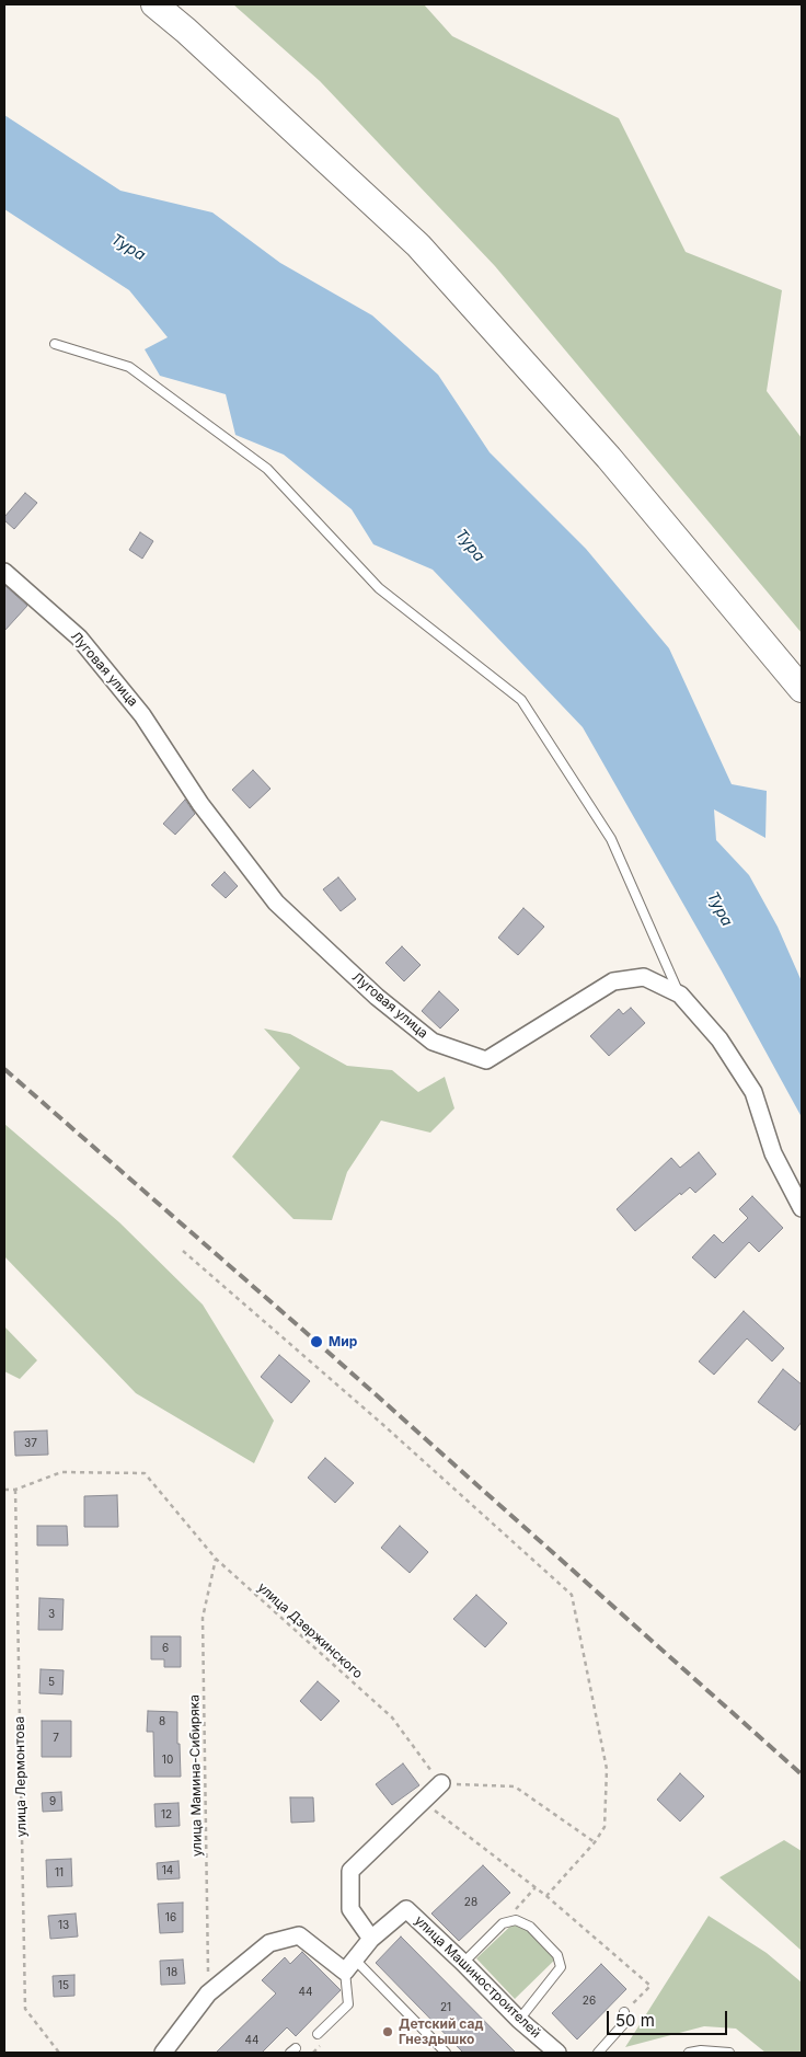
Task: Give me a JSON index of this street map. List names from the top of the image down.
{
  "streets": {
    "street": ["Луговая улица", "улица Машиностроителей"],
    "path": ["улица Дзержинского", "улица Мамина-Сибиряка", "улица Лермонтова"]
  },
  "crossings": [
    ["улица Дзержинского", "улица Мамина-Сибиряка"],
    ["улица Дзержинского", "улица Лермонтова"]
  ],
  "water": ["Тура"],
  "places": ["Мир", "Детский сад Гнездышко"],
  "house_numbers": [
    "37",
    "3",
    "6",
    "5",
    "8",
    "7",
    "10",
    "9",
    "12",
    "14",
    "11",
    "28",
    "16",
    "13",
    "18",
    "15",
    "44",
    "26",
    "21",
    "44"
  ],
  "scale_bar": "50 m"
}
